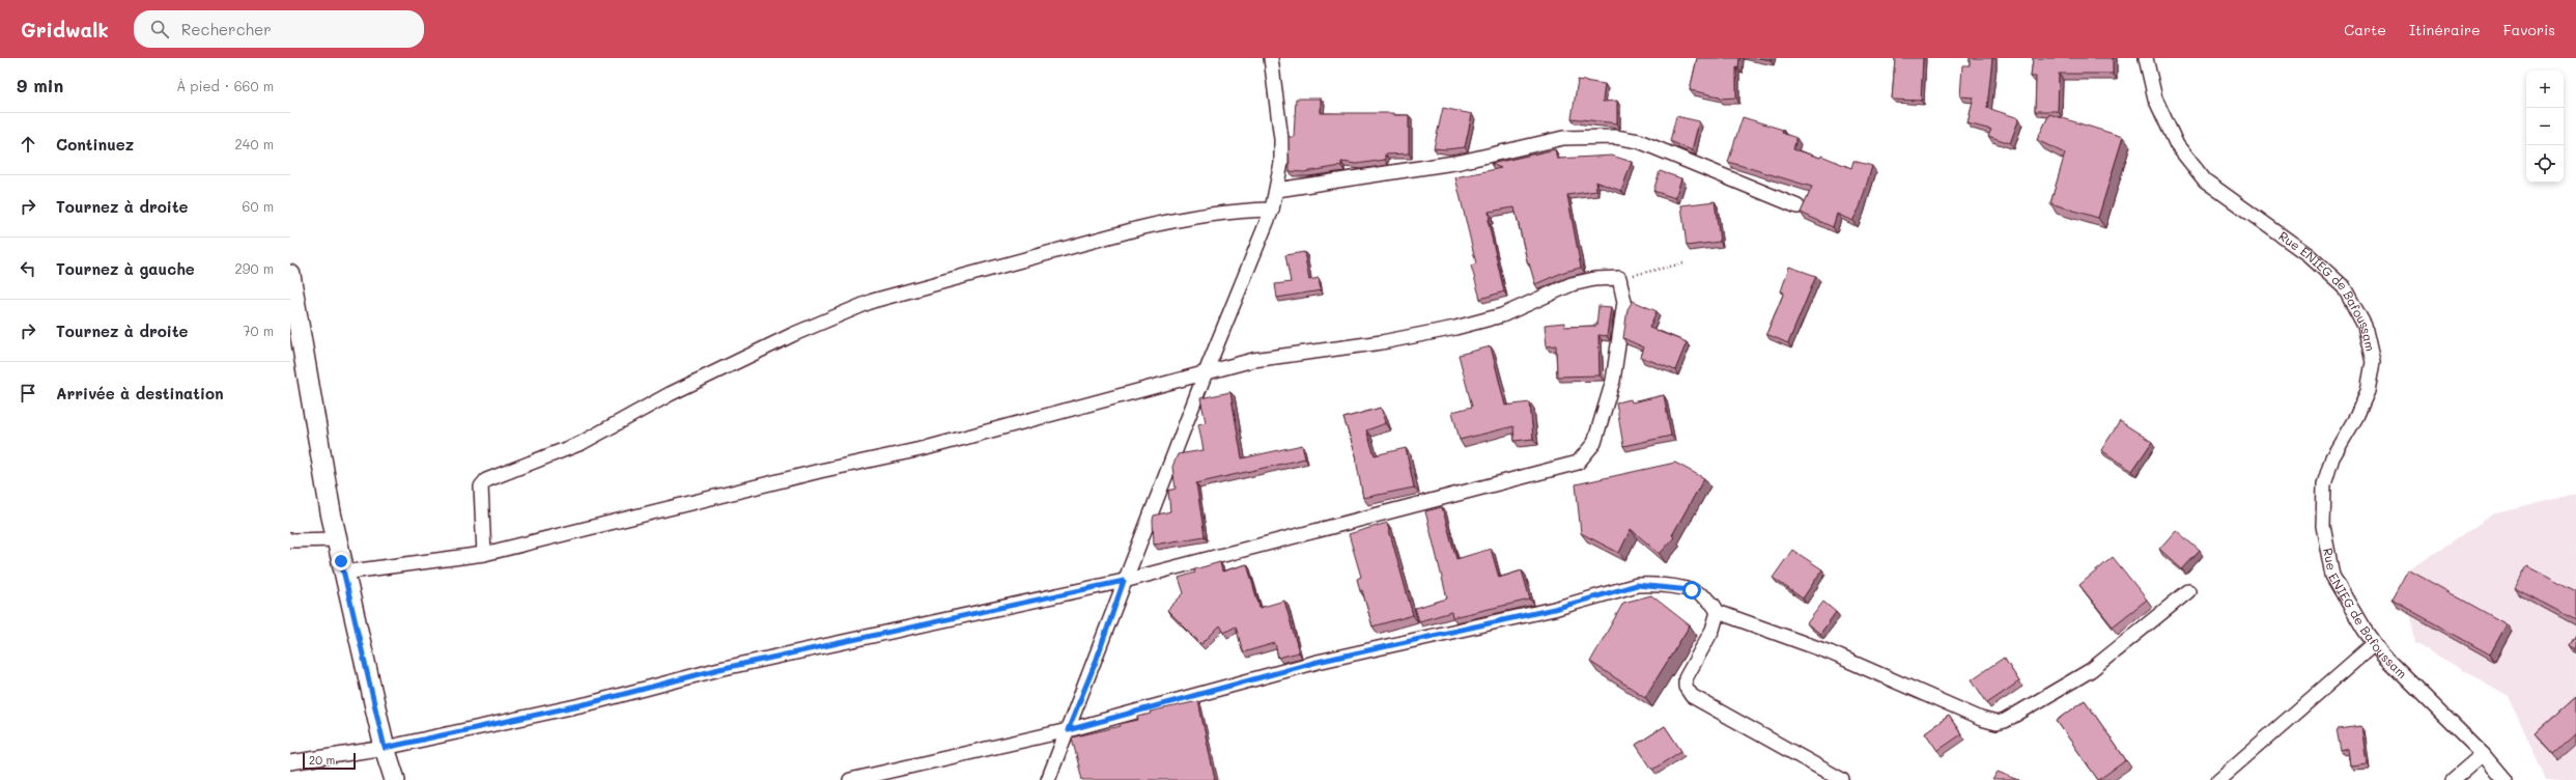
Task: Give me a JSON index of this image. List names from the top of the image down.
{
  "streets": {
    "street": ["Rue ENIEG de Bafoussam"]
  },
  "scale_bar": "20 m",
  "page": {
    "header": "Gridwalk",
    "search": "Rechercher",
    "nav": ["Carte", "Itinéraire", "Favoris"],
    "heading": ["9 min", "À pied · 660 m"],
    "map_buttons": ["+", "−"],
    "list": [
      ["Continuez", "240 m"],
      ["Tournez à droite", "60 m"],
      ["Tournez à gauche", "290 m"],
      ["Tournez à droite", "70 m"],
      "Arrivée à destination"
    ],
    "scale": "20 m"
  }
}
